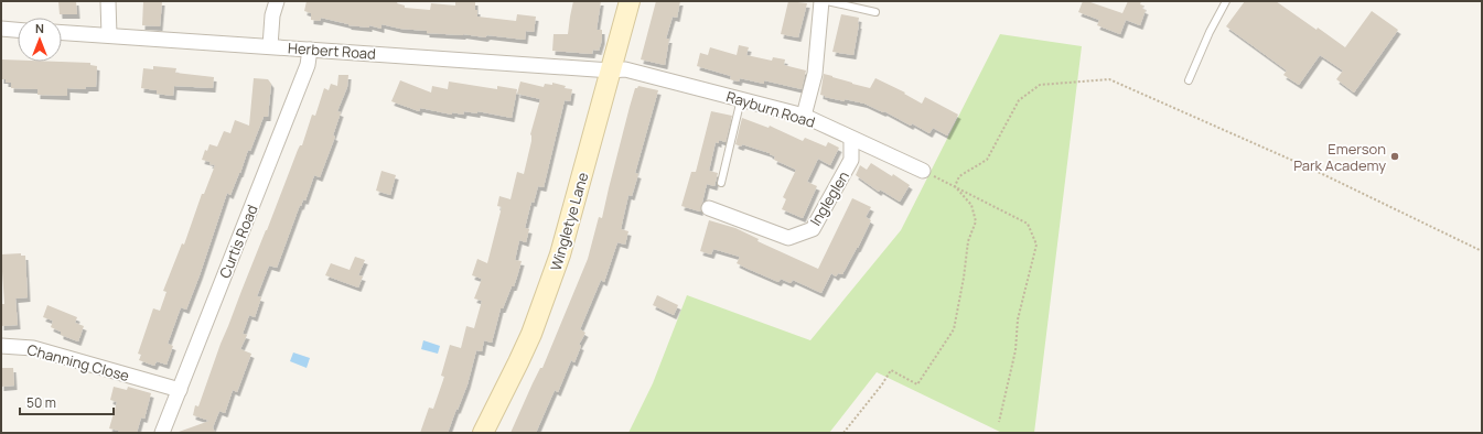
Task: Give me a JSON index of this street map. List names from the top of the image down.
{
  "streets": {
    "street": [
      "Herbert Road",
      "Rayburn Road",
      "Ingleglen",
      "Wingletye Lane",
      "Curtis Road",
      "Channing Close"
    ]
  },
  "crossings": [
    ["Herbert Road", "Rayburn Road"],
    ["Herbert Road", "Wingletye Lane"],
    ["Herbert Road", "Curtis Road"],
    ["Rayburn Road", "Ingleglen"],
    ["Rayburn Road", "Wingletye Lane"],
    ["Curtis Road", "Channing Close"]
  ],
  "places": ["Emerson Park Academy"],
  "scale_bar": "50 m",
  "north": "top"
}
